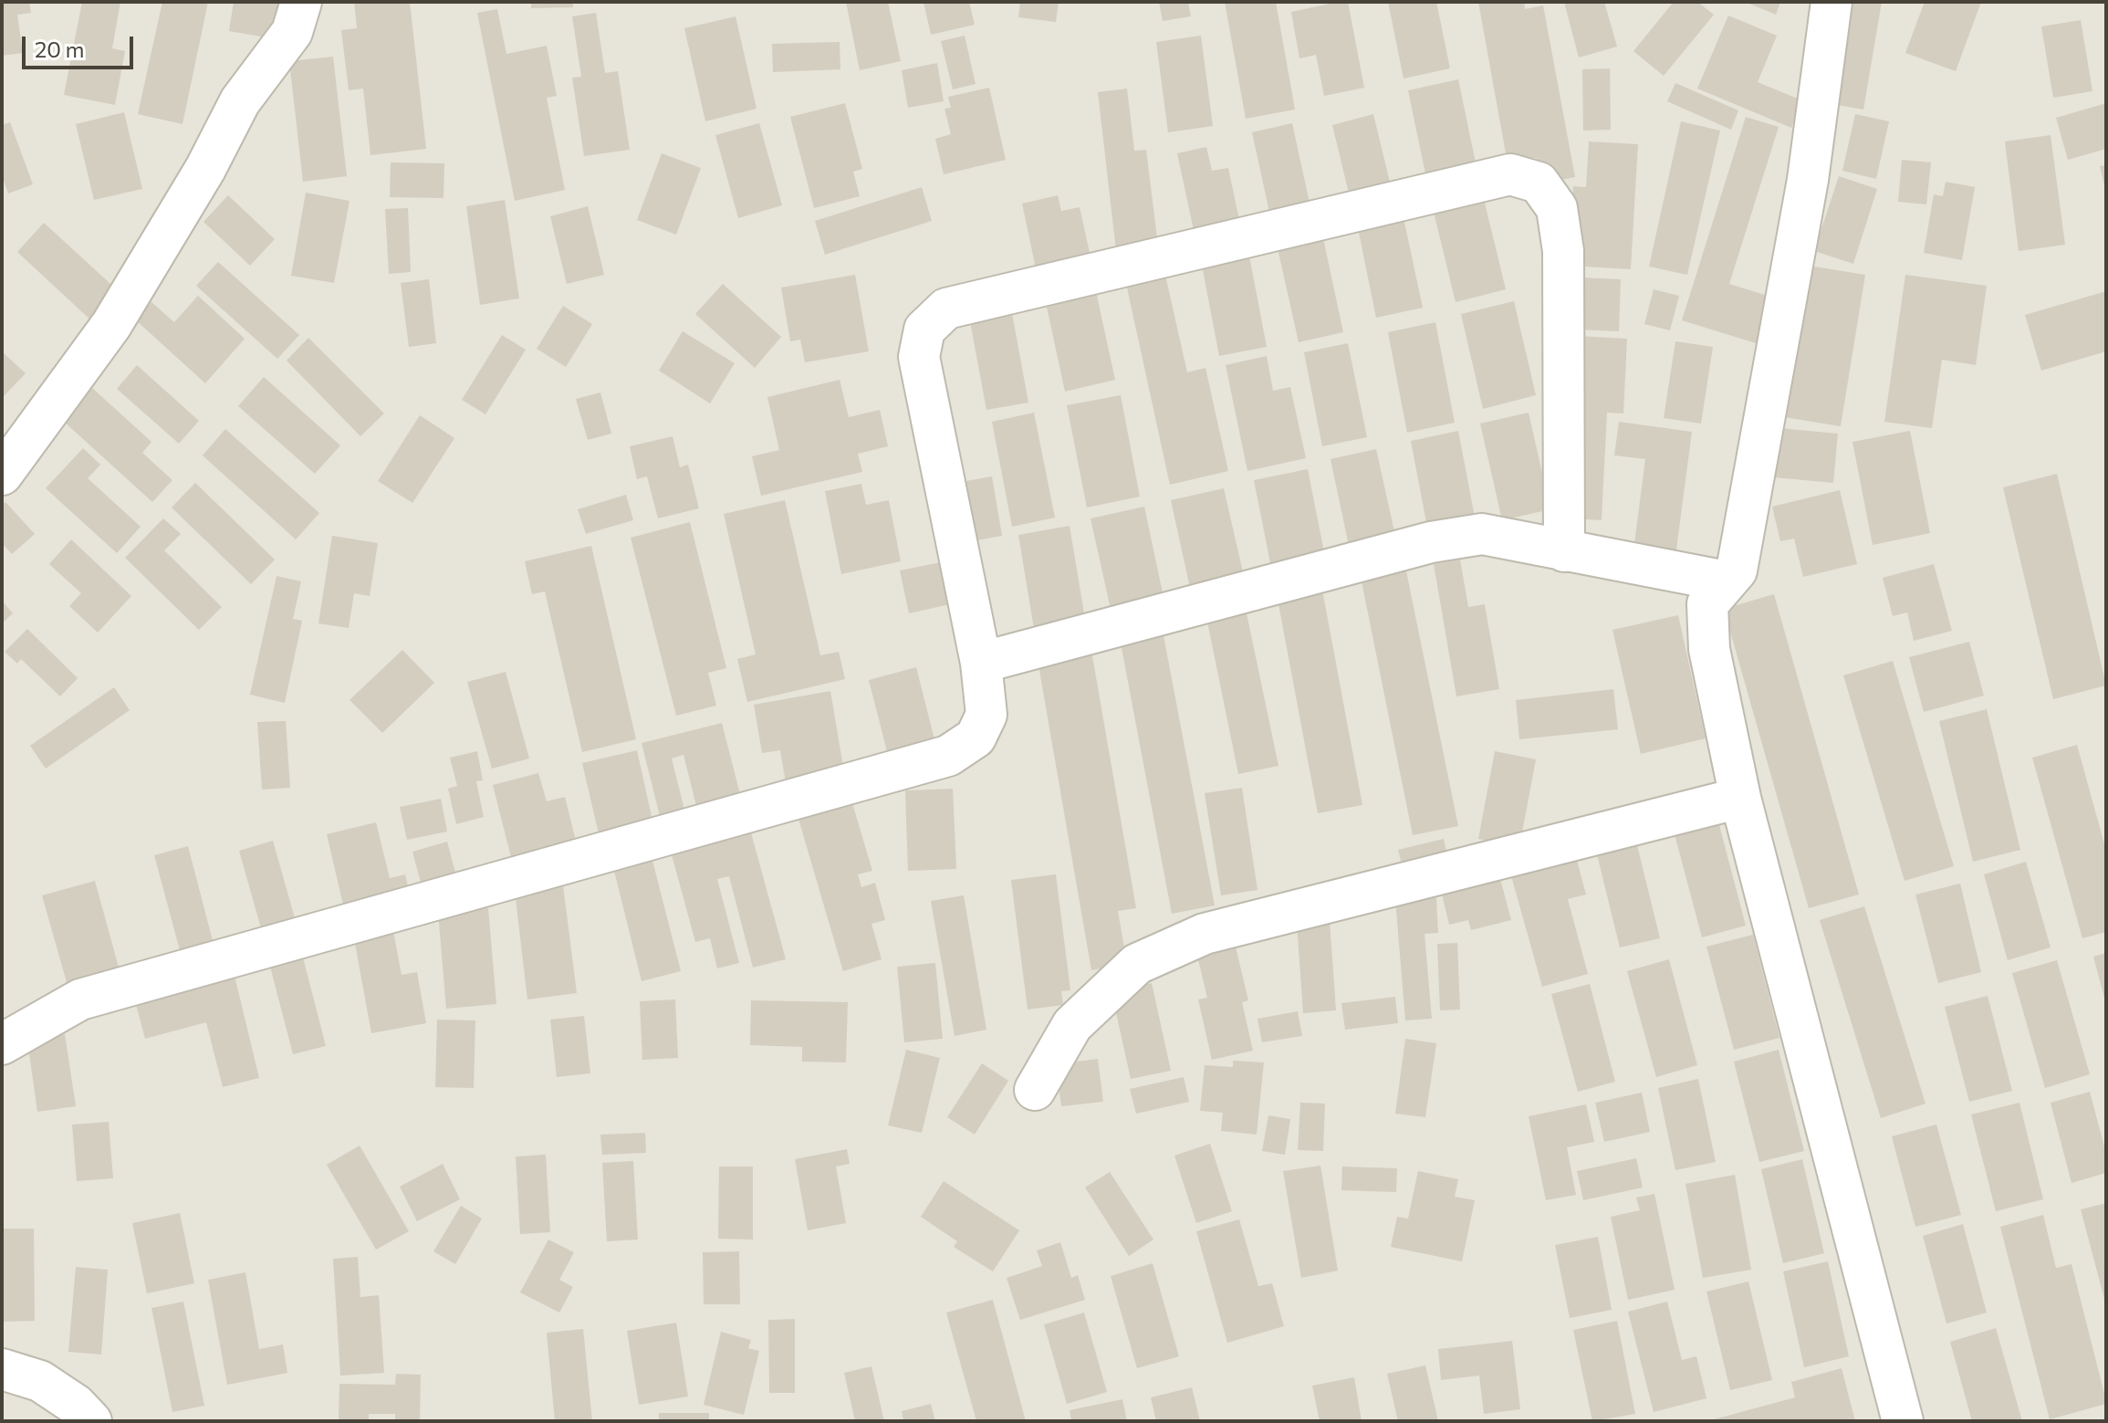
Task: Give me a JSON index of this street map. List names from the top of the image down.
{
  "scale_bar": "20 m"
}
